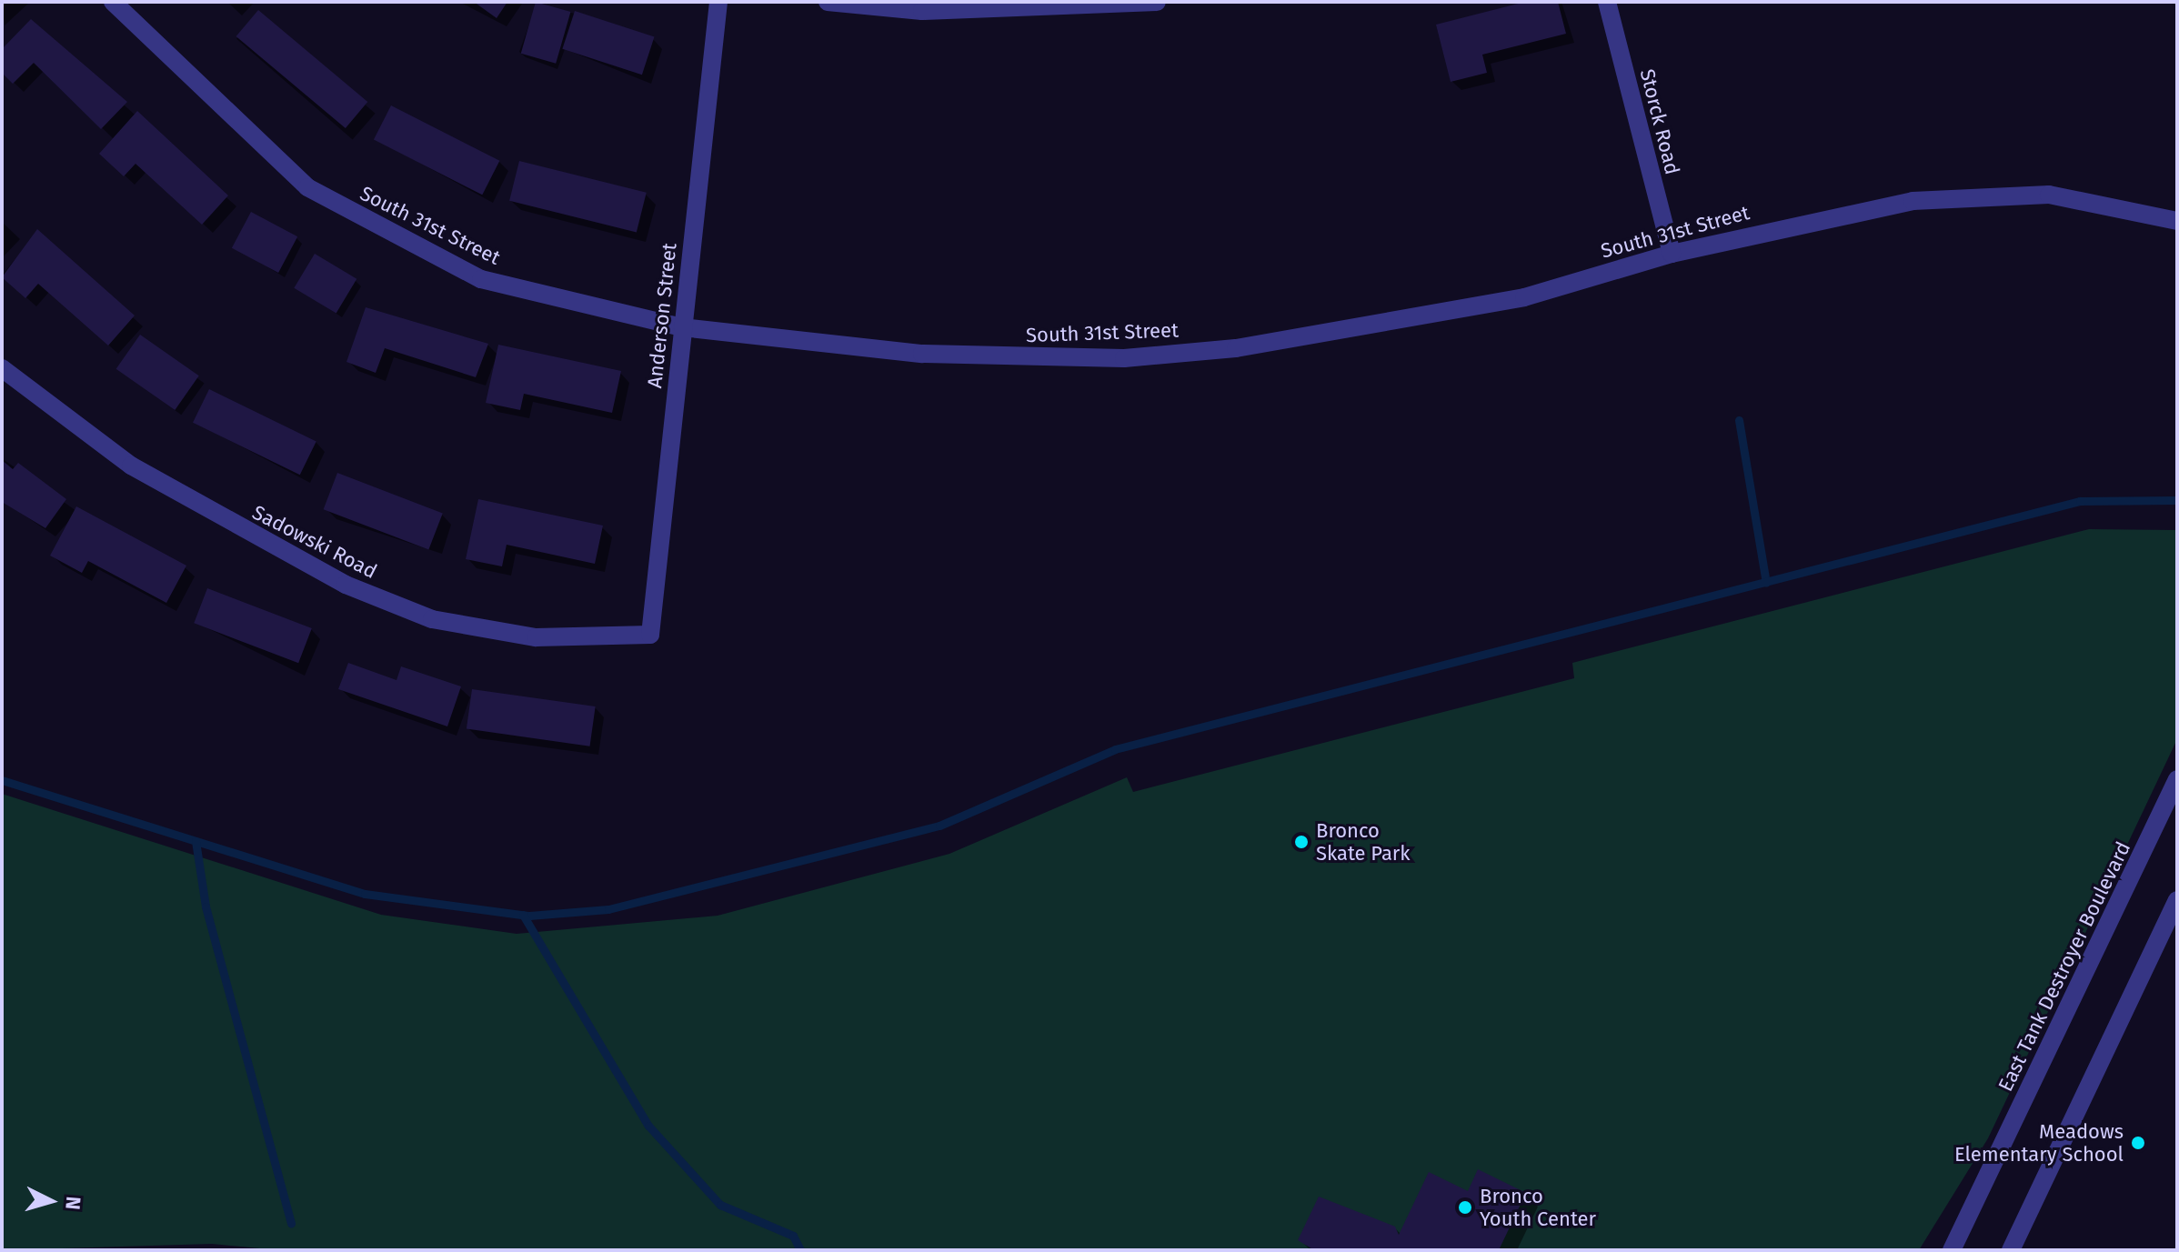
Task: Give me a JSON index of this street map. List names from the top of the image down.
{
  "streets": {
    "street": [
      "Storck Road",
      "South 31st Street",
      "Anderson Street",
      "Sadowski Road",
      "East Tank Destroyer Boulevard"
    ]
  },
  "crossings": [
    ["Storck Road", "South 31st Street"],
    ["South 31st Street", "Anderson Street"],
    ["Anderson Street", "Sadowski Road"]
  ],
  "places": ["Bronco Skate Park", "Meadows Elementary School", "Bronco Youth Center"],
  "north": "right"
}
